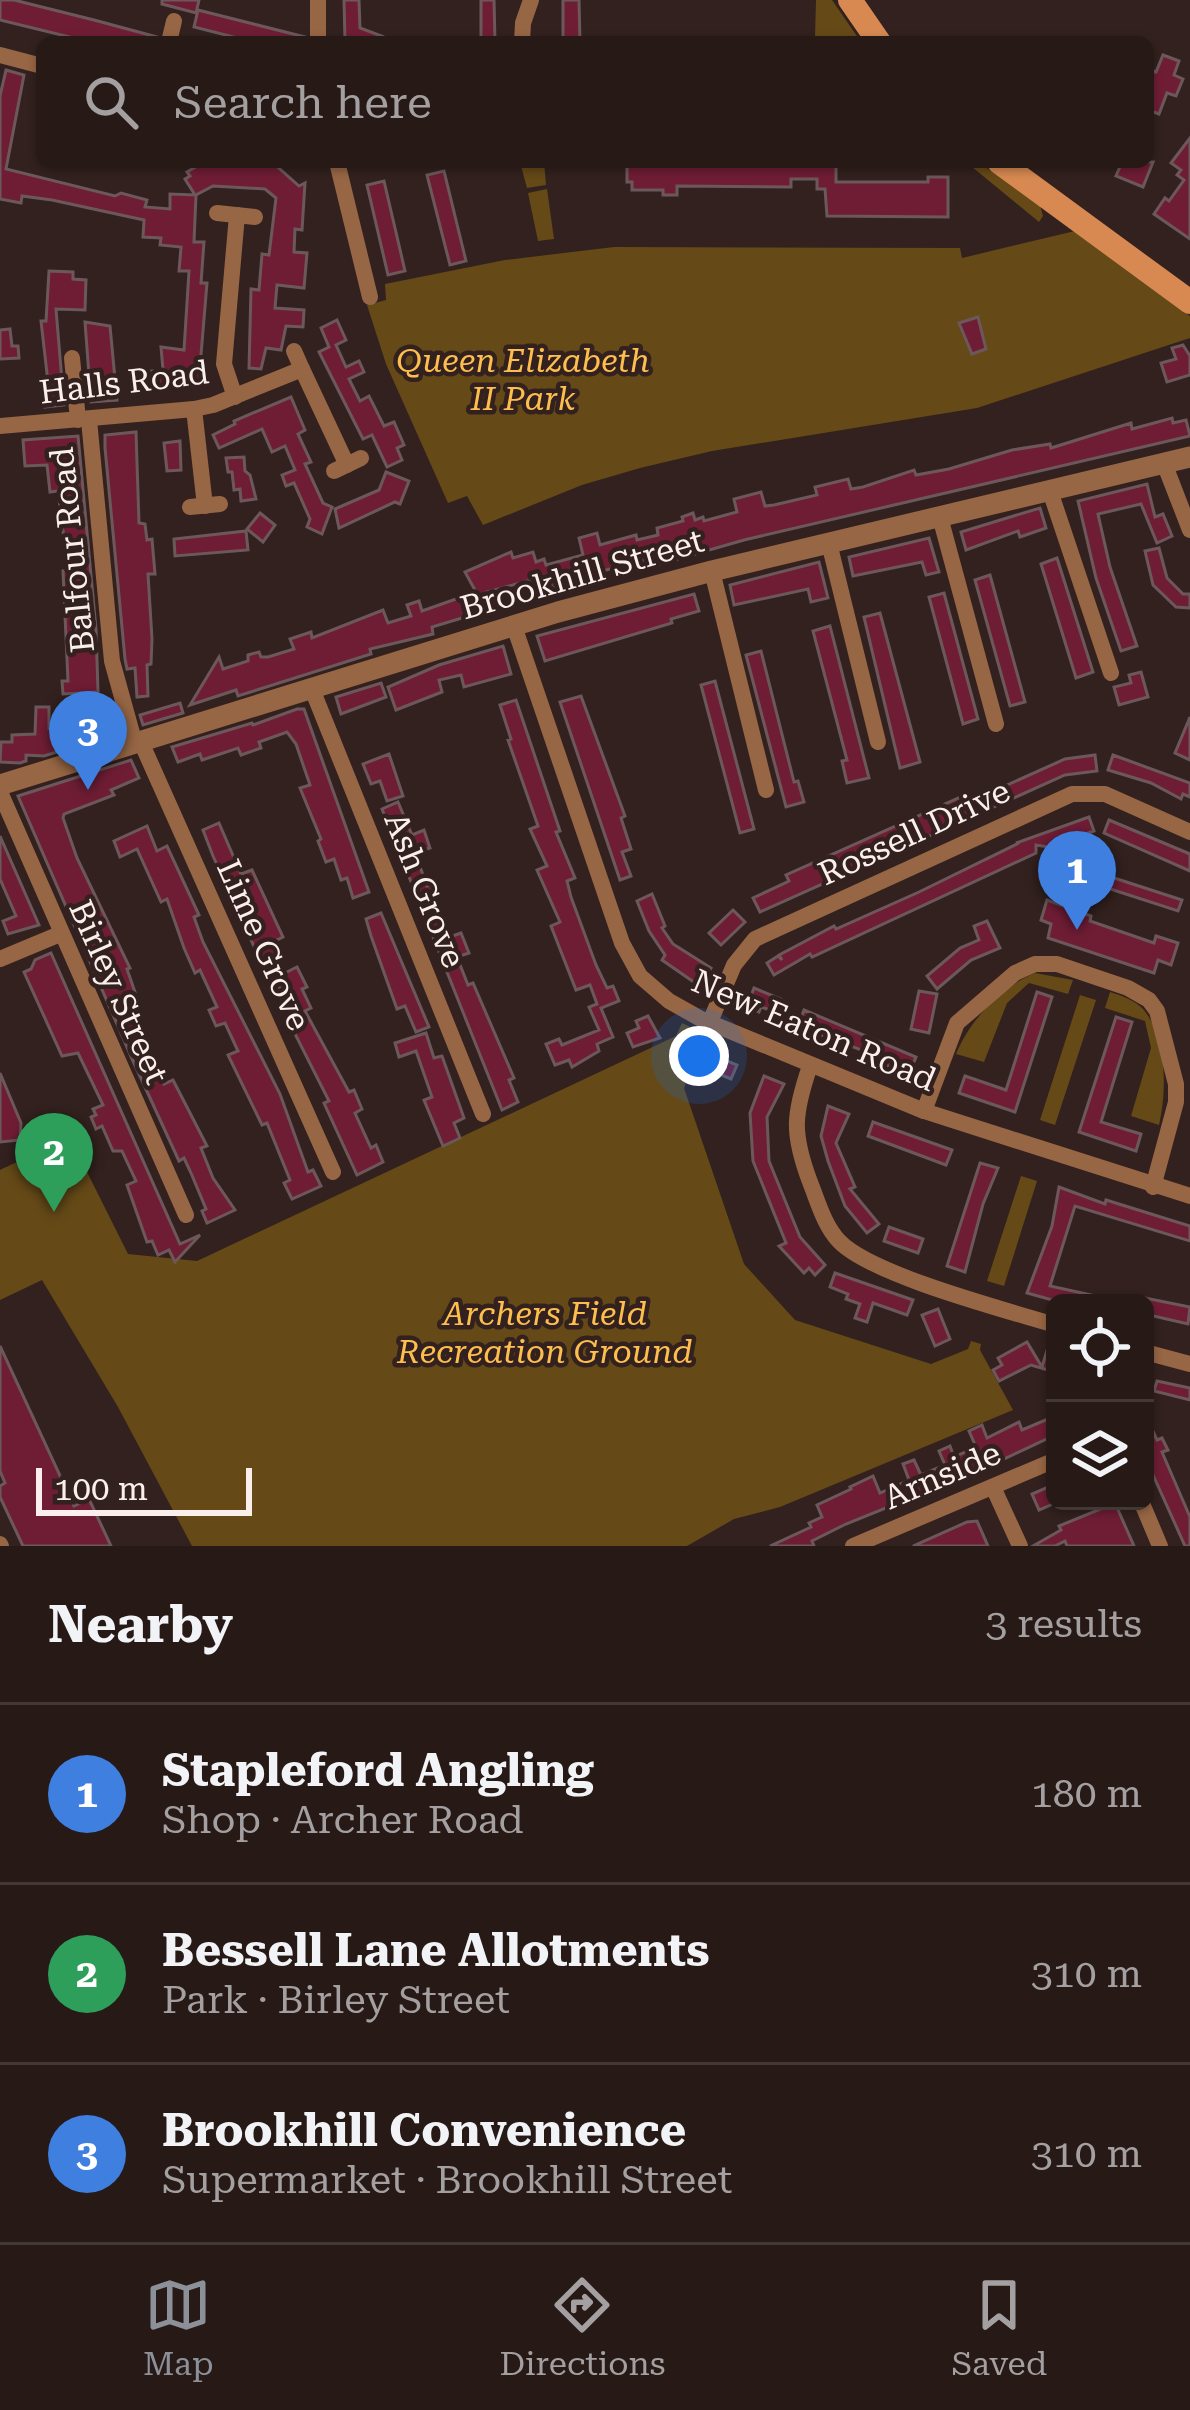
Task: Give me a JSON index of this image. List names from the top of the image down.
{
  "streets": {
    "street": [
      "Halls Road",
      "Balfour Road",
      "Brookhill Street",
      "Rossell Drive",
      "Ash Grove",
      "Lime Grove",
      "Birley Street",
      "New Eaton Road",
      "Arnside"
    ]
  },
  "crossings": [
    ["Halls Road", "Balfour Road"],
    ["Balfour Road", "Brookhill Street"],
    ["Balfour Road", "Lime Grove"],
    ["Brookhill Street", "Ash Grove"],
    ["Brookhill Street", "Lime Grove"],
    ["Brookhill Street", "Birley Street"],
    ["Brookhill Street", "New Eaton Road"],
    ["Rossell Drive", "New Eaton Road"]
  ],
  "parks": ["Queen Elizabeth II Park", "Archers Field Recreation Ground"],
  "scale_bar": "100 m",
  "page": {
    "search": "Search here",
    "pins": ["3", "1", "2"],
    "scale": "100 m",
    "heading": ["Nearby", "3 results"],
    "list": [
      {
        "mark": "1",
        "name": "Stapleford Angling",
        "note": "Shop · Archer Road",
        "value": "180 m"
      },
      {
        "mark": "2",
        "name": "Bessell Lane Allotments",
        "note": "Park · Birley Street",
        "value": "310 m"
      },
      {
        "mark": "3",
        "name": "Brookhill Convenience",
        "note": "Supermarket · Brookhill Street",
        "value": "310 m"
      }
    ],
    "nav": ["Map", "Directions", "Saved"]
  }
}
